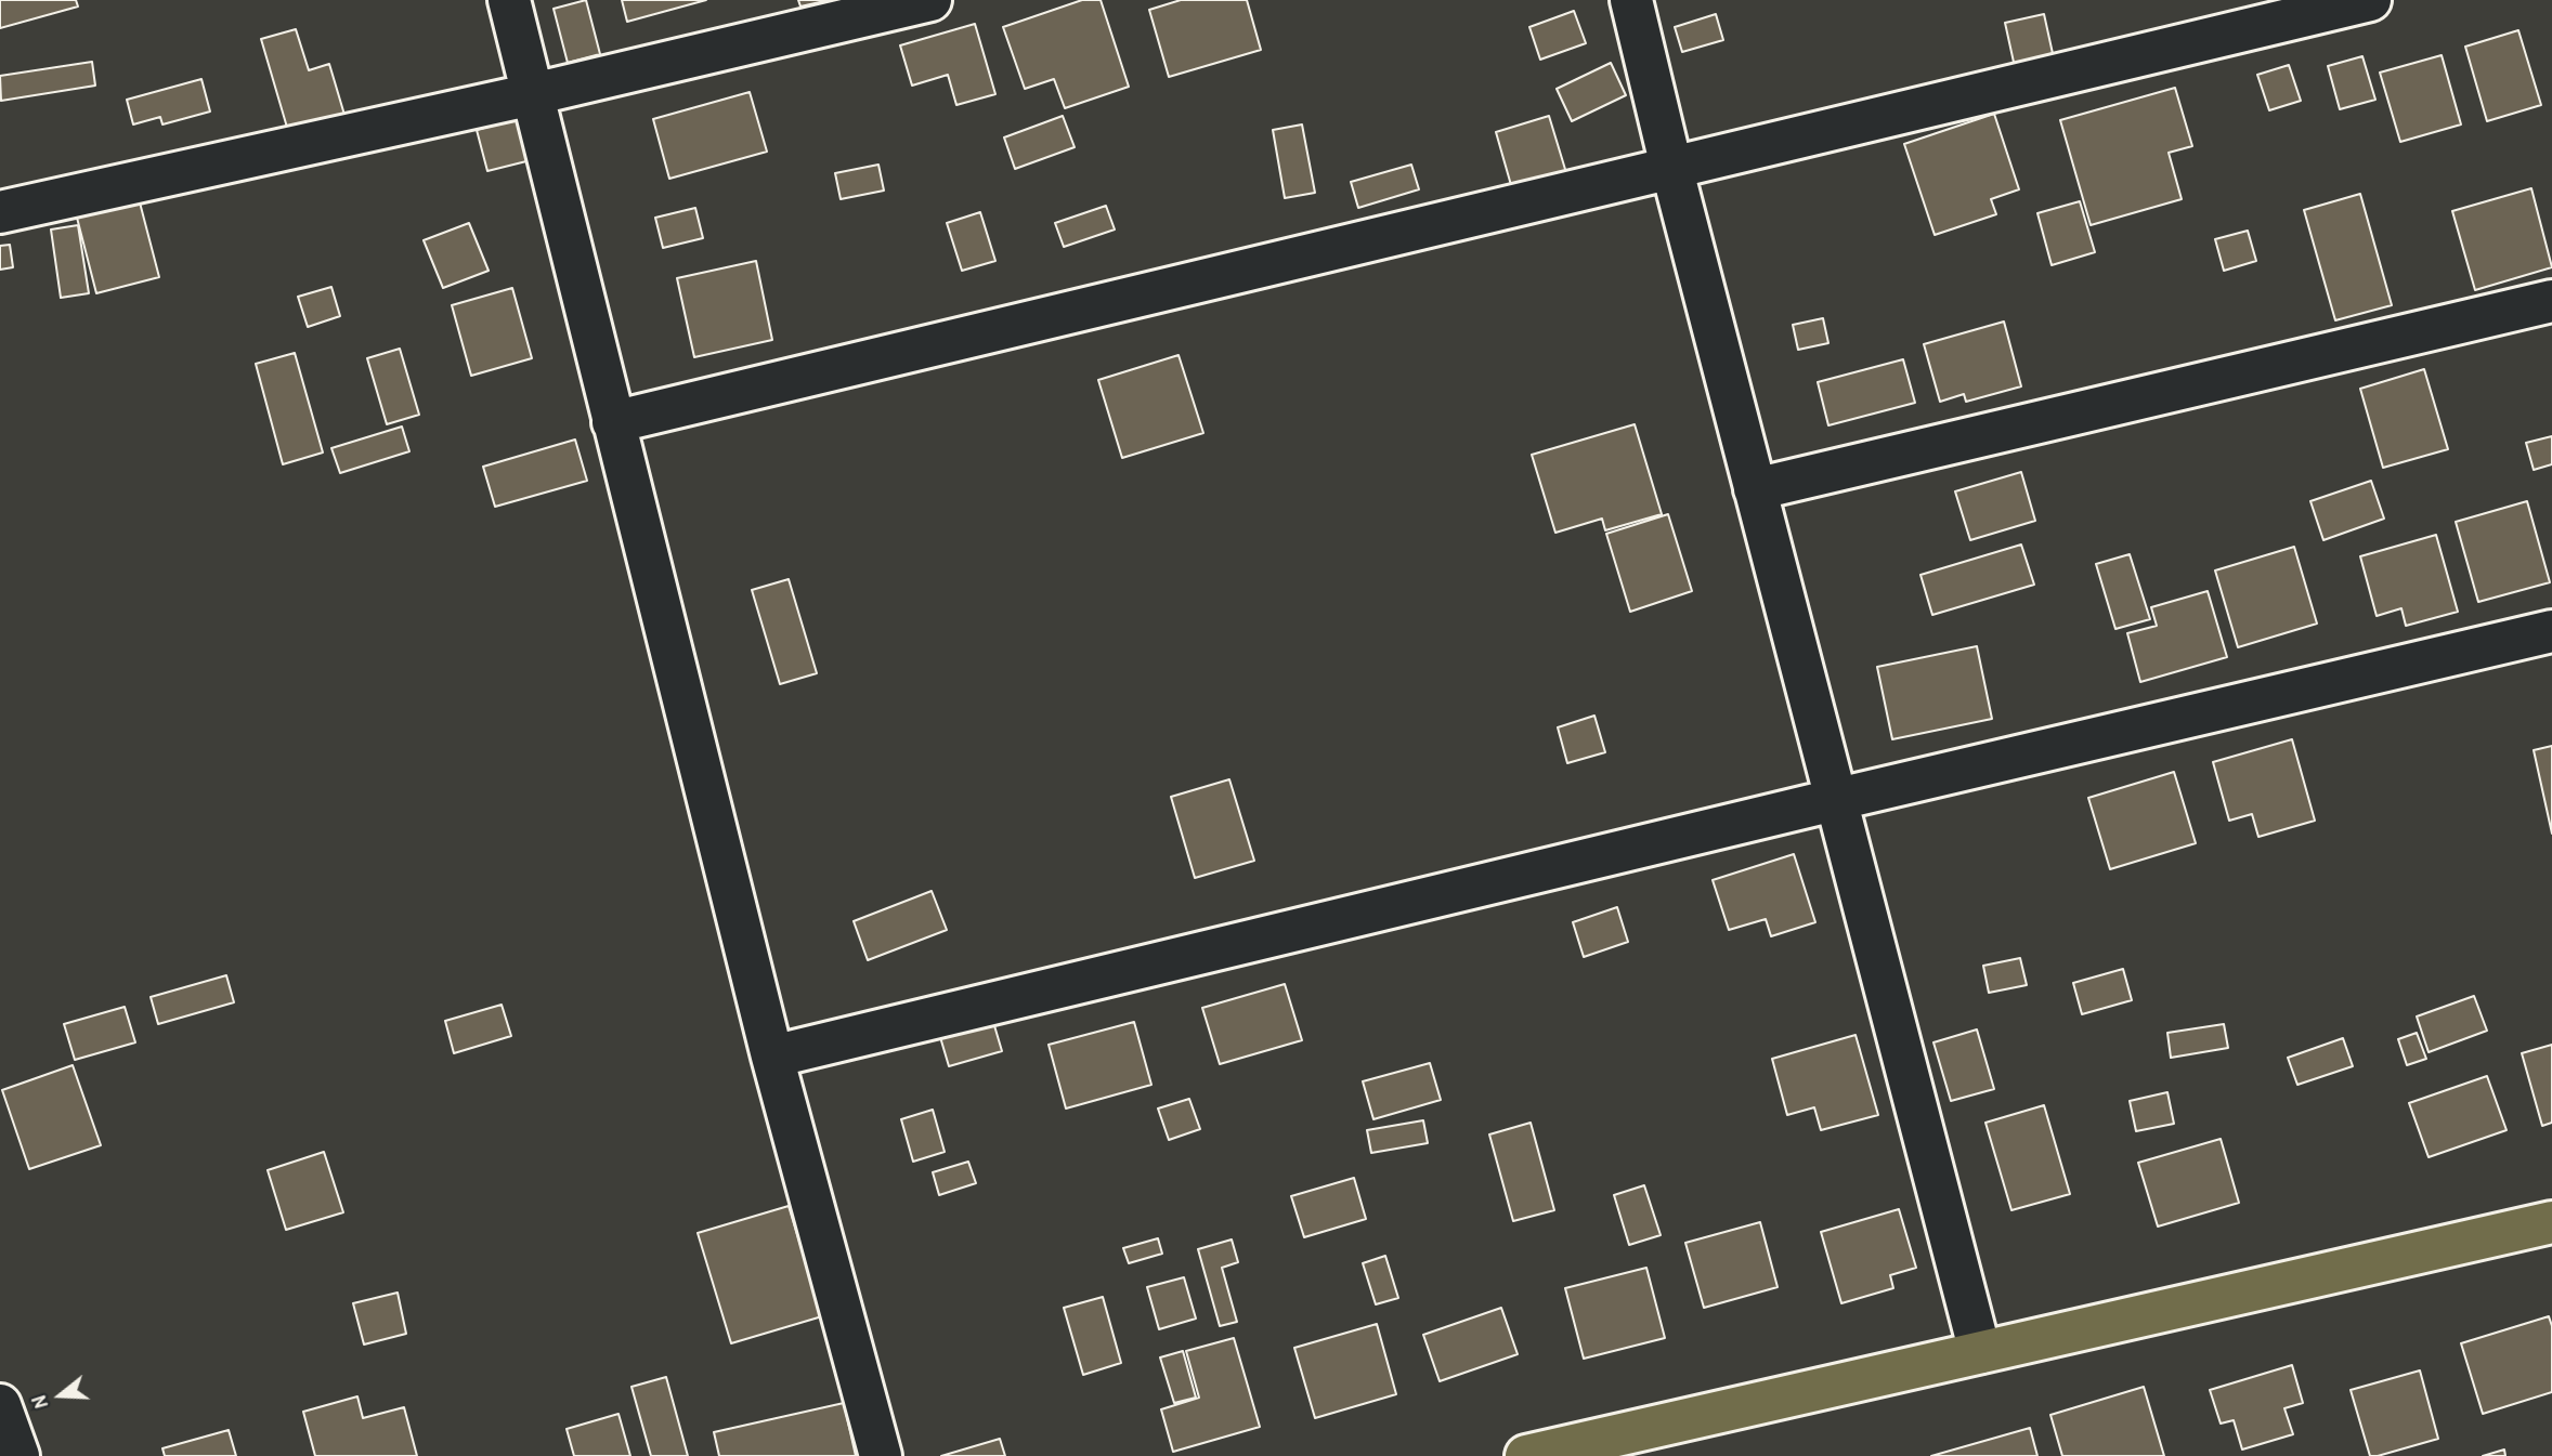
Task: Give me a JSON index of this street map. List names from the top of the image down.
{
  "north": "left"
}
